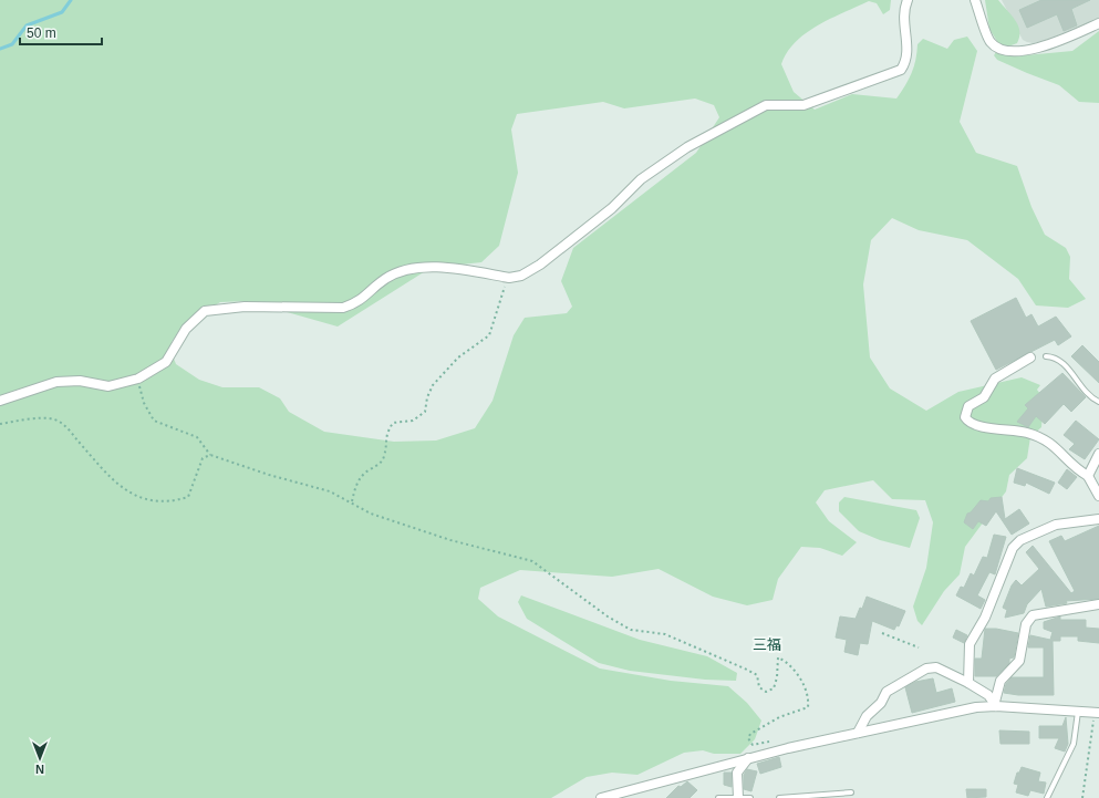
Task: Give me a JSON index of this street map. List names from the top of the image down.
{
  "districts": ["三福"],
  "scale_bar": "50 m",
  "north": "bottom"
}
